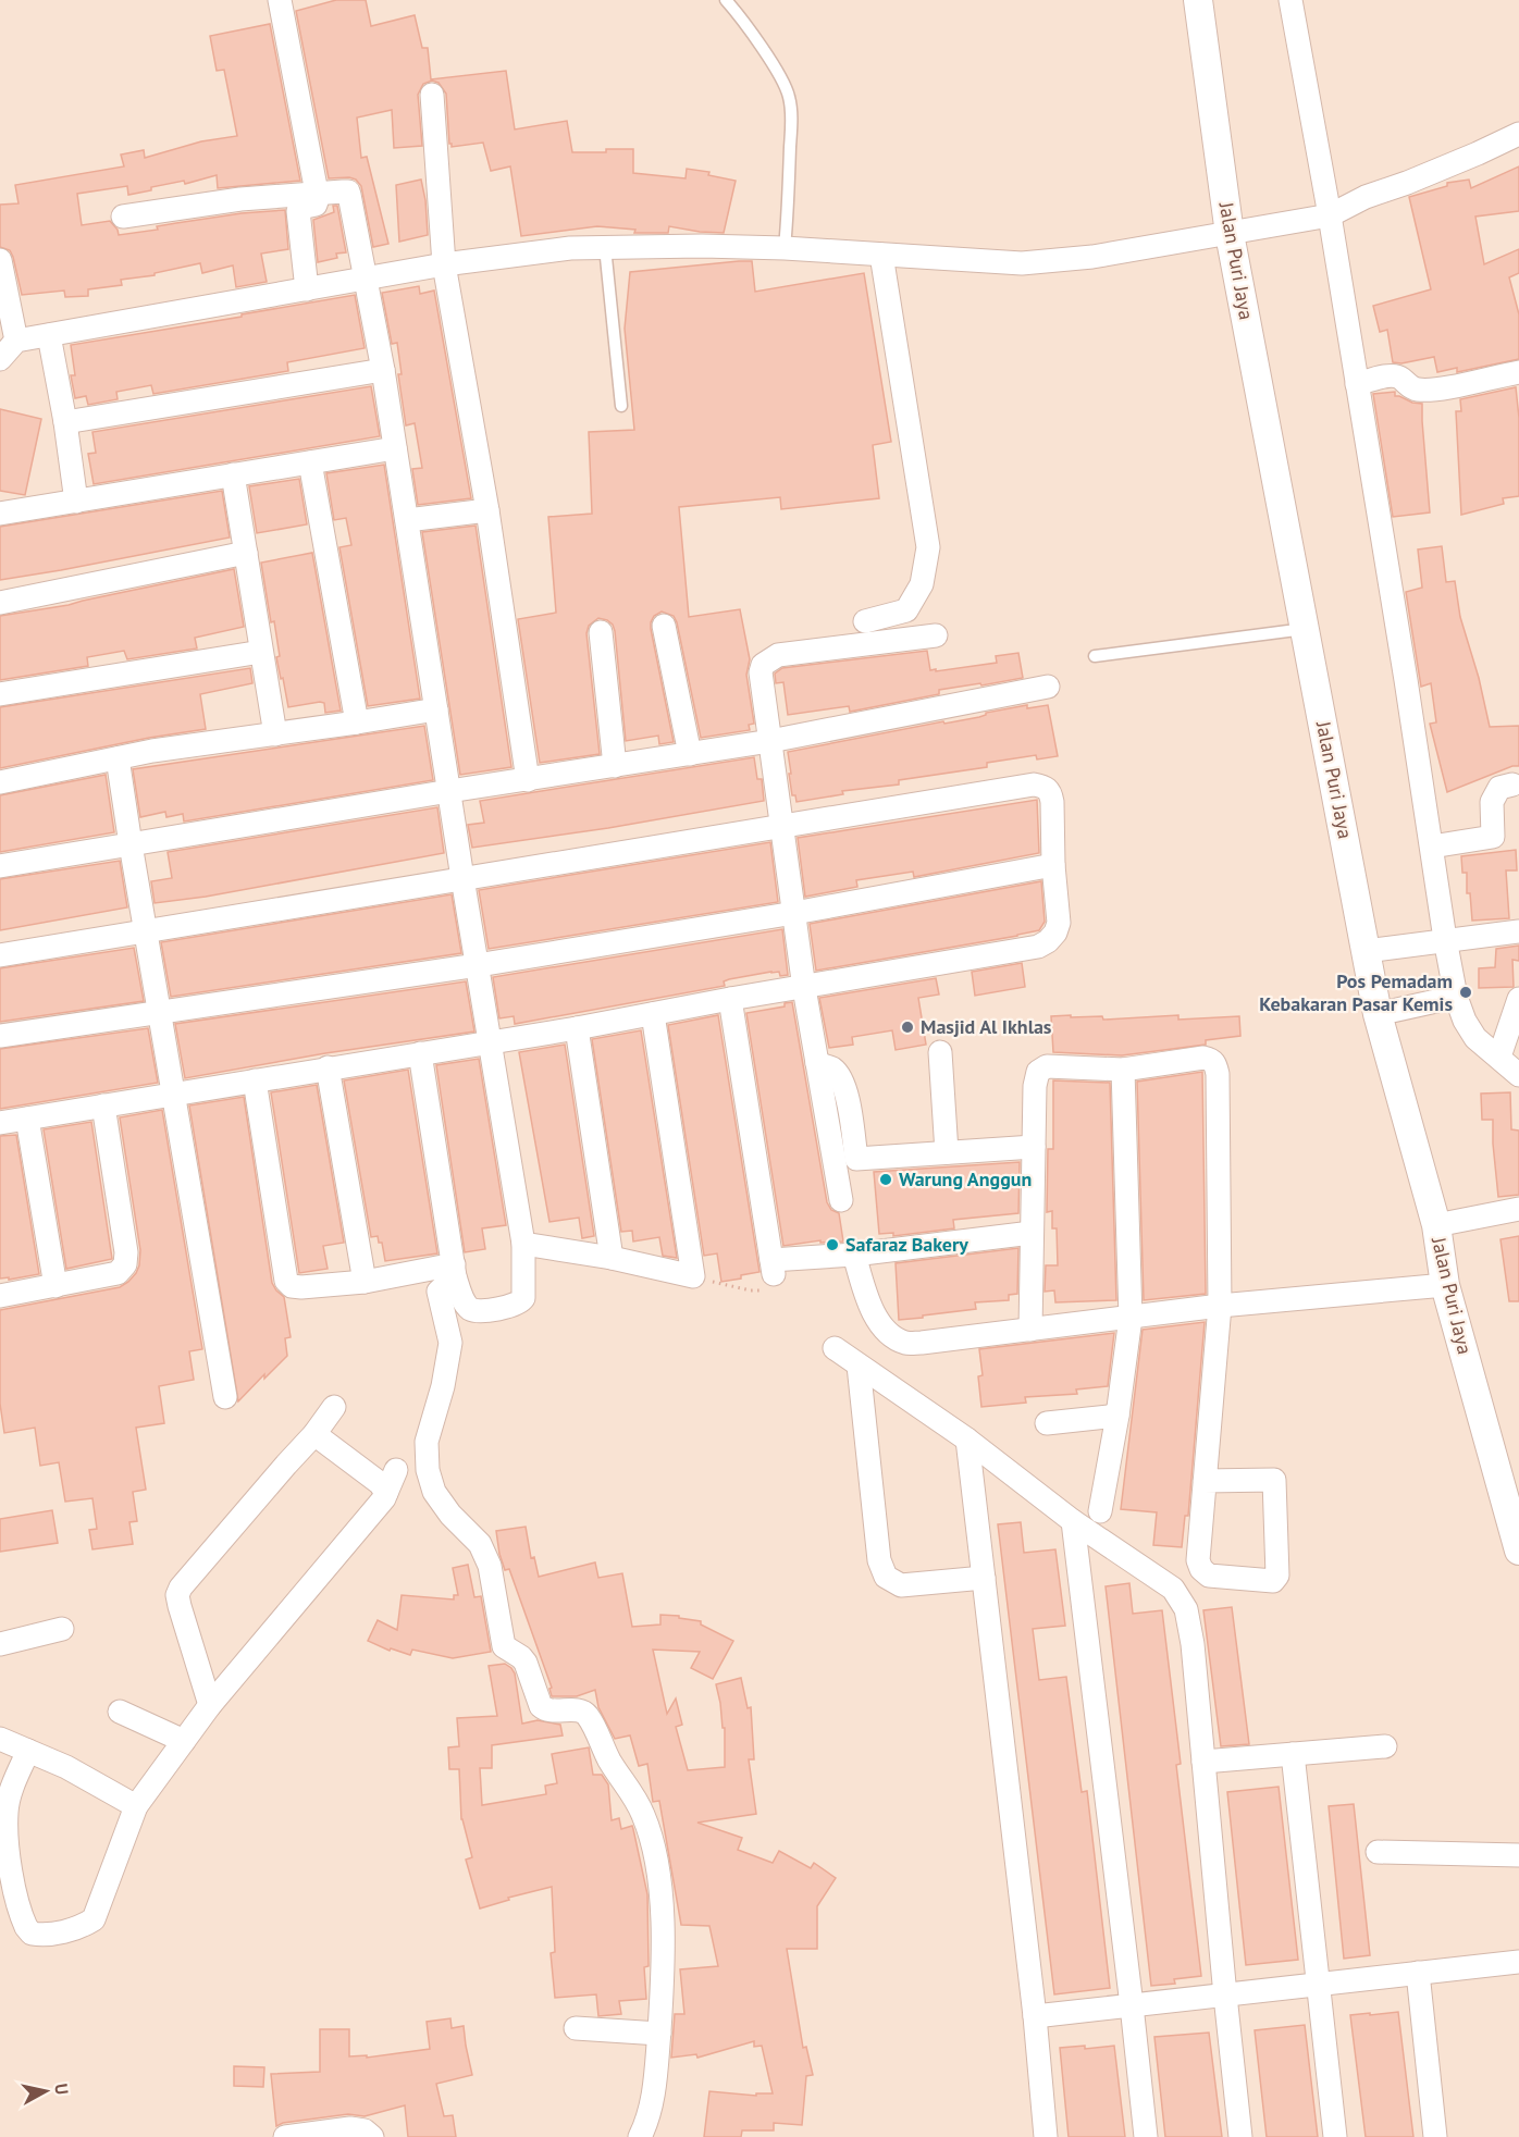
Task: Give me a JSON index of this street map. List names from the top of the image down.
{
  "streets": {
    "street": ["Jalan Puri Jaya"]
  },
  "places": [
    "Pos Pemadam Kebakaran Pasar Kemis",
    "Masjid Al Ikhlas",
    "Warung Anggun",
    "Safaraz Bakery"
  ],
  "north": "right"
}
